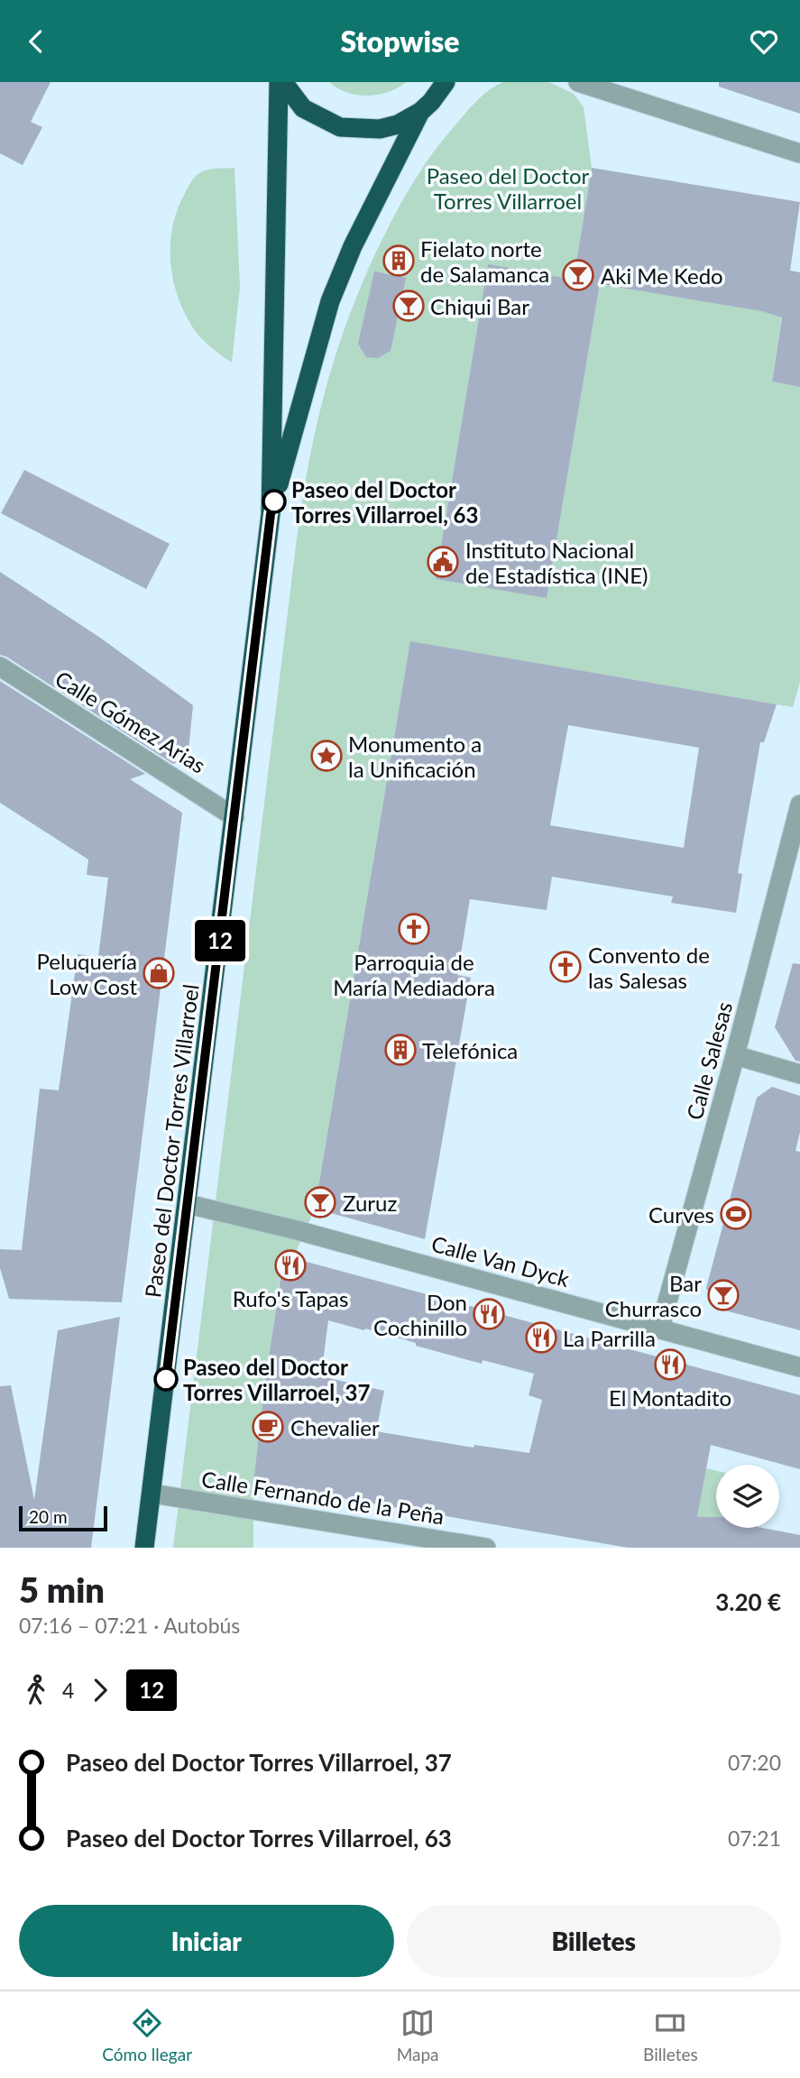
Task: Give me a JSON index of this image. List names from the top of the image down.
{
  "streets": {
    "highway": ["Paseo del Doctor Torres Villarroel"],
    "street": [
      "Calle Gómez Arias",
      "Calle Salesas",
      "Calle Van Dyck",
      "Calle Fernando de la Peña"
    ]
  },
  "crossings": [
    ["Calle Gómez Arias", "Paseo del Doctor Torres Villarroel"],
    ["Calle Salesas", "Calle Van Dyck"],
    ["Paseo del Doctor Torres Villarroel", "Calle Van Dyck"],
    ["Paseo del Doctor Torres Villarroel", "Calle Fernando de la Peña"]
  ],
  "parks": ["Paseo del Doctor Torres Villarroel"],
  "places": {
    "building": ["Fielato norte de Salamanca", "Telefónica"],
    "bar": [
      "Aki Me Kedo",
      "Chiqui Bar",
      "Zuruz",
      "Bar Churrasco"
    ],
    "other": ["Paseo del Doctor Torres Villarroel, 63", "Paseo del Doctor Torres Villarroel, 37"],
    "public building": ["Instituto Nacional de Estadística (INE)"],
    "place": ["Monumento a la Unificación"],
    "church": ["Parroquia de María Mediadora", "Convento de las Salesas"],
    "shop": ["Peluquería Low Cost"],
    "sports": ["Curves"],
    "restaurant": [
      "Rufo's Tapas",
      "Don Cochinillo",
      "La Parrilla",
      "El Montadito"
    ],
    "cafe": ["Chevalier"]
  },
  "lines": ["bus line 12"],
  "scale_bar": "20 m",
  "page": {
    "header": "Stopwise",
    "on_map": "12",
    "scale": "20 m",
    "heading": ["5 min", "07:16 – 07:21 · Autobús", "3.20 €"],
    "legs": ["4", "12"],
    "list": [
      {
        "name": "Paseo del Doctor Torres Villarroel, 37",
        "value": "07:20"
      },
      {
        "name": "Paseo del Doctor Torres Villarroel, 63",
        "value": "07:21"
      }
    ],
    "buttons": ["Iniciar", "Billetes"],
    "tabs": ["Cómo llegar", "Mapa", "Billetes"]
  }
}
